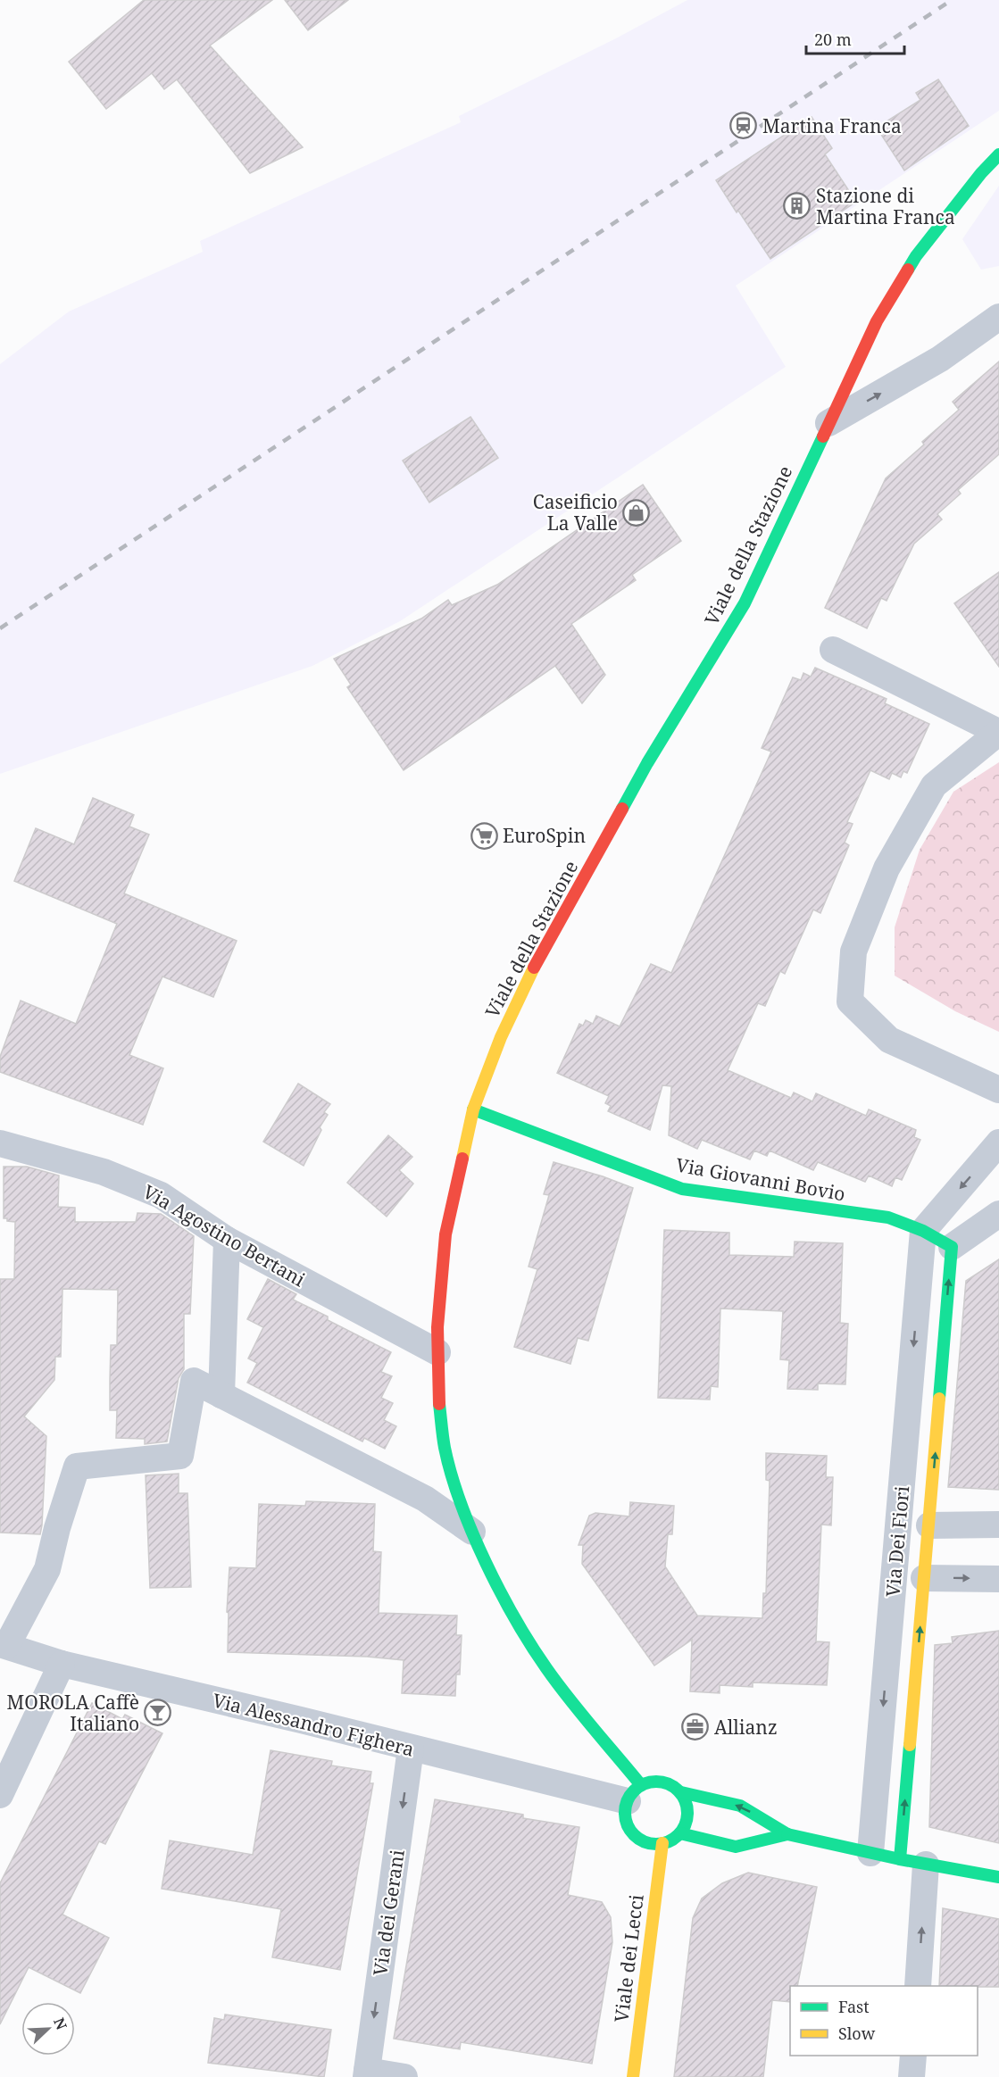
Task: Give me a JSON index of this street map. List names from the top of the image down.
{
  "streets": {
    "main road": [
      "Viale della Stazione",
      "Via Giovanni Bovio",
      "Via Dei Fiori",
      "Viale dei Lecci"
    ],
    "street": ["Via Agostino Bertani", "Via Alessandro Fighera", "Via dei Gerani"]
  },
  "crossings": [
    ["Viale della Stazione", "Via Giovanni Bovio"],
    ["Viale della Stazione", "Via Agostino Bertani"],
    ["Viale della Stazione", "Via Alessandro Fighera"],
    ["Viale della Stazione", "Viale dei Lecci"],
    ["Via Giovanni Bovio", "Via Dei Fiori"],
    ["Via Alessandro Fighera", "Via dei Gerani"],
    ["Via Alessandro Fighera", "Viale dei Lecci"]
  ],
  "one_way": ["Via dei Gerani"],
  "places": {
    "station": ["Martina Franca"],
    "building": ["Stazione di Martina Franca"],
    "shop": ["Caseificio La Valle"],
    "supermarket": ["EuroSpin"],
    "bar": ["MOROLA Caffè Italiano"],
    "office": ["Allianz"]
  },
  "legend": ["Fast", "Slow"],
  "scale_bar": "20 m",
  "north": "top right"
}
